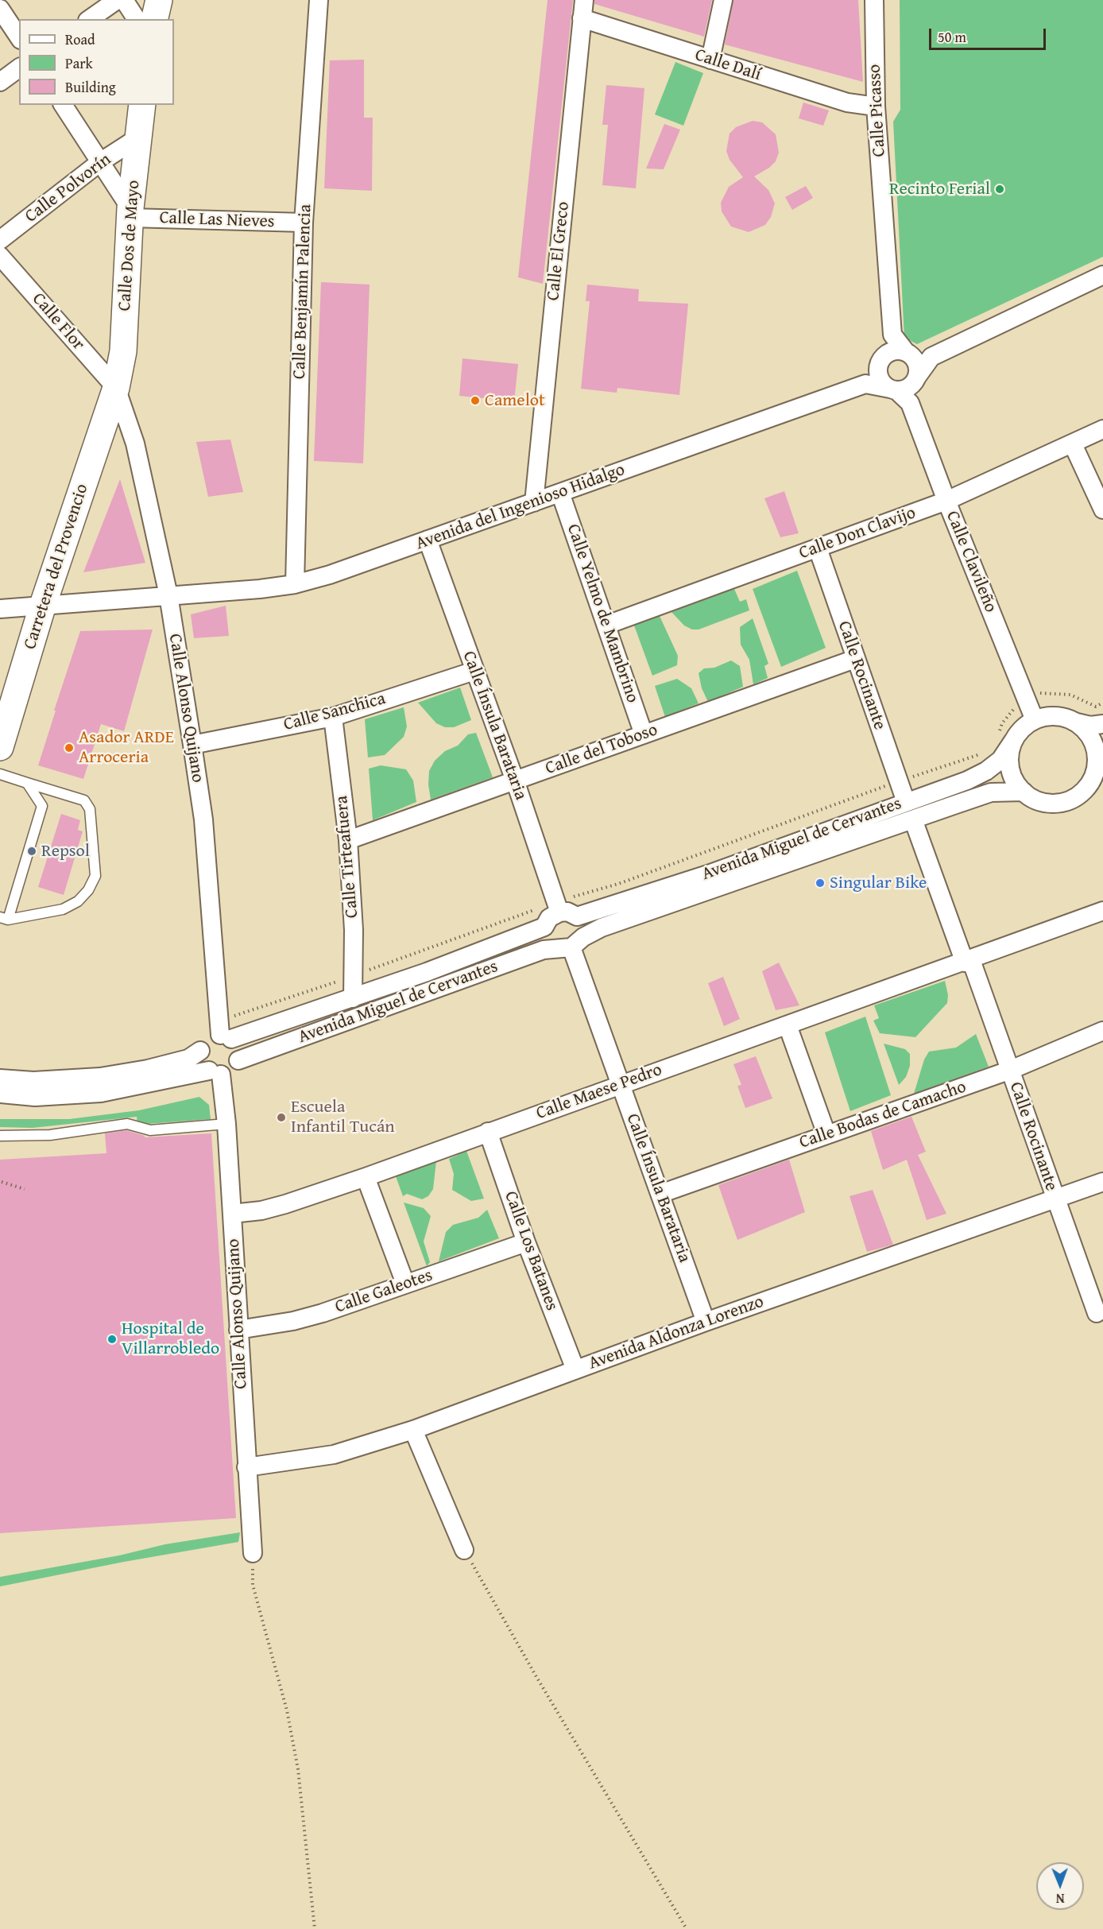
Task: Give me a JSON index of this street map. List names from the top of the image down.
{
  "streets": {
    "street": [
      "Calle Dalí",
      "Calle Picasso",
      "Calle Polvorín",
      "Calle Las Nieves",
      "Calle Dos de Mayo",
      "Calle El Greco",
      "Calle Benjamín Palencia",
      "Calle Flor",
      "Avenida del Ingenioso Hidalgo",
      "Calle Don Clavijo",
      "Calle Clavileño",
      "Carretera del Provencio",
      "Calle Yelmo de Mambrino",
      "Calle Rocinante",
      "Calle Alonso Quijano",
      "Calle Sanchica",
      "Calle Ínsula Barataria",
      "Calle del Toboso",
      "Avenida Miguel de Cervantes",
      "Calle Tirteafuera",
      "Calle Maese Pedro",
      "Calle Bodas de Camacho",
      "Calle Los Batanes",
      "Calle Galeotes",
      "Avenida Aldonza Lorenzo"
    ]
  },
  "crossings": [
    ["Calle Dalí", "Calle Picasso"],
    ["Calle Dalí", "Calle El Greco"],
    ["Calle Picasso", "Calle Clavileño"],
    ["Calle Polvorín", "Calle Dos de Mayo"],
    ["Calle Las Nieves", "Calle Dos de Mayo"],
    ["Calle Las Nieves", "Calle Benjamín Palencia"],
    ["Calle Dos de Mayo", "Calle Flor"],
    ["Calle Dos de Mayo", "Carretera del Provencio"],
    ["Calle Dos de Mayo", "Calle Alonso Quijano"],
    ["Calle El Greco", "Avenida del Ingenioso Hidalgo"],
    ["Calle Benjamín Palencia", "Avenida del Ingenioso Hidalgo"],
    ["Calle Flor", "Carretera del Provencio"],
    ["Calle Flor", "Calle Alonso Quijano"],
    ["Avenida del Ingenioso Hidalgo", "Carretera del Provencio"],
    ["Avenida del Ingenioso Hidalgo", "Calle Yelmo de Mambrino"],
    ["Avenida del Ingenioso Hidalgo", "Calle Alonso Quijano"],
    ["Avenida del Ingenioso Hidalgo", "Calle Ínsula Barataria"],
    ["Calle Don Clavijo", "Calle Clavileño"],
    ["Calle Don Clavijo", "Calle Yelmo de Mambrino"],
    ["Calle Don Clavijo", "Calle Rocinante"],
    ["Calle Clavileño", "Avenida Miguel de Cervantes"],
    ["Carretera del Provencio", "Calle Alonso Quijano"],
    ["Calle Yelmo de Mambrino", "Calle del Toboso"],
    ["Calle Rocinante", "Calle del Toboso"],
    ["Calle Rocinante", "Avenida Miguel de Cervantes"],
    ["Calle Rocinante", "Calle Maese Pedro"],
    ["Calle Rocinante", "Calle Bodas de Camacho"],
    ["Calle Rocinante", "Avenida Aldonza Lorenzo"],
    ["Calle Alonso Quijano", "Calle Sanchica"],
    ["Calle Alonso Quijano", "Avenida Miguel de Cervantes"],
    ["Calle Alonso Quijano", "Calle Maese Pedro"],
    ["Calle Alonso Quijano", "Calle Galeotes"],
    ["Calle Alonso Quijano", "Avenida Aldonza Lorenzo"],
    ["Calle Sanchica", "Calle Ínsula Barataria"],
    ["Calle Sanchica", "Calle Tirteafuera"],
    ["Calle Ínsula Barataria", "Calle del Toboso"],
    ["Calle Ínsula Barataria", "Avenida Miguel de Cervantes"],
    ["Calle Ínsula Barataria", "Calle Maese Pedro"],
    ["Calle Ínsula Barataria", "Calle Bodas de Camacho"],
    ["Calle Ínsula Barataria", "Avenida Aldonza Lorenzo"],
    ["Calle del Toboso", "Calle Tirteafuera"],
    ["Avenida Miguel de Cervantes", "Calle Tirteafuera"],
    ["Calle Maese Pedro", "Calle Los Batanes"],
    ["Calle Los Batanes", "Calle Galeotes"],
    ["Calle Los Batanes", "Avenida Aldonza Lorenzo"]
  ],
  "places": [
    "Recinto Ferial",
    "Camelot",
    "Asador ARDE Arroceria",
    "Repsol",
    "Singular Bike",
    "Escuela Infantil Tucán",
    "Hospital de Villarrobledo"
  ],
  "legend": ["Road", "Park", "Building"],
  "scale_bar": "50 m",
  "north": "bottom"
}
